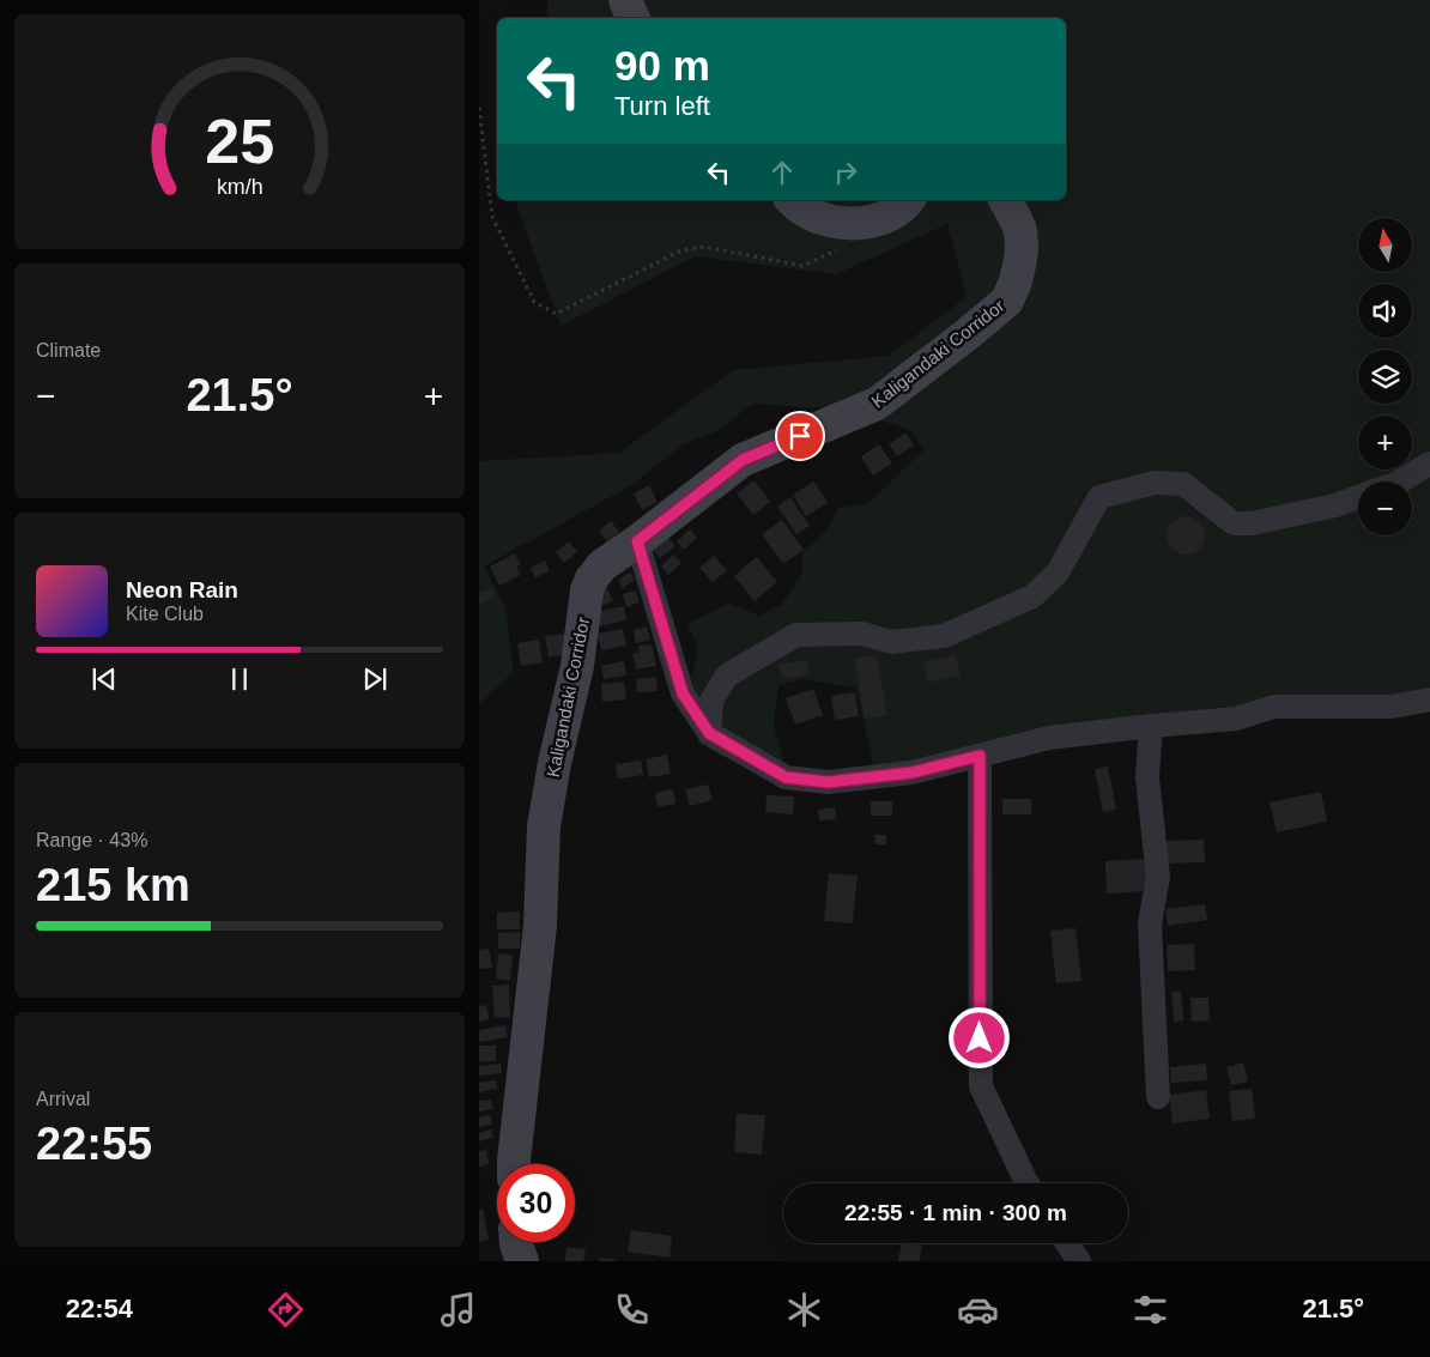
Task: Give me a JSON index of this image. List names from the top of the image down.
{
  "streets": {
    "main road": ["Kaligandaki Corridor"]
  },
  "north": "top",
  "page": {
    "turn": ["90 m", "Turn left"],
    "map_buttons": ["+", "−"],
    "tile": [
      "Climate",
      ["Range · 43%", "215 km"],
      ["Arrival", "22:55"]
    ],
    "heat": ["−", "21.5°", "+"],
    "song": ["Neon Rain", "Kite Club"],
    "limit": "30",
    "trip": "22:55 · 1 min · 300 m",
    "tabs": ["22:54", "21.5°"],
    "gauge": ["25", "km/h"]
  }
}
